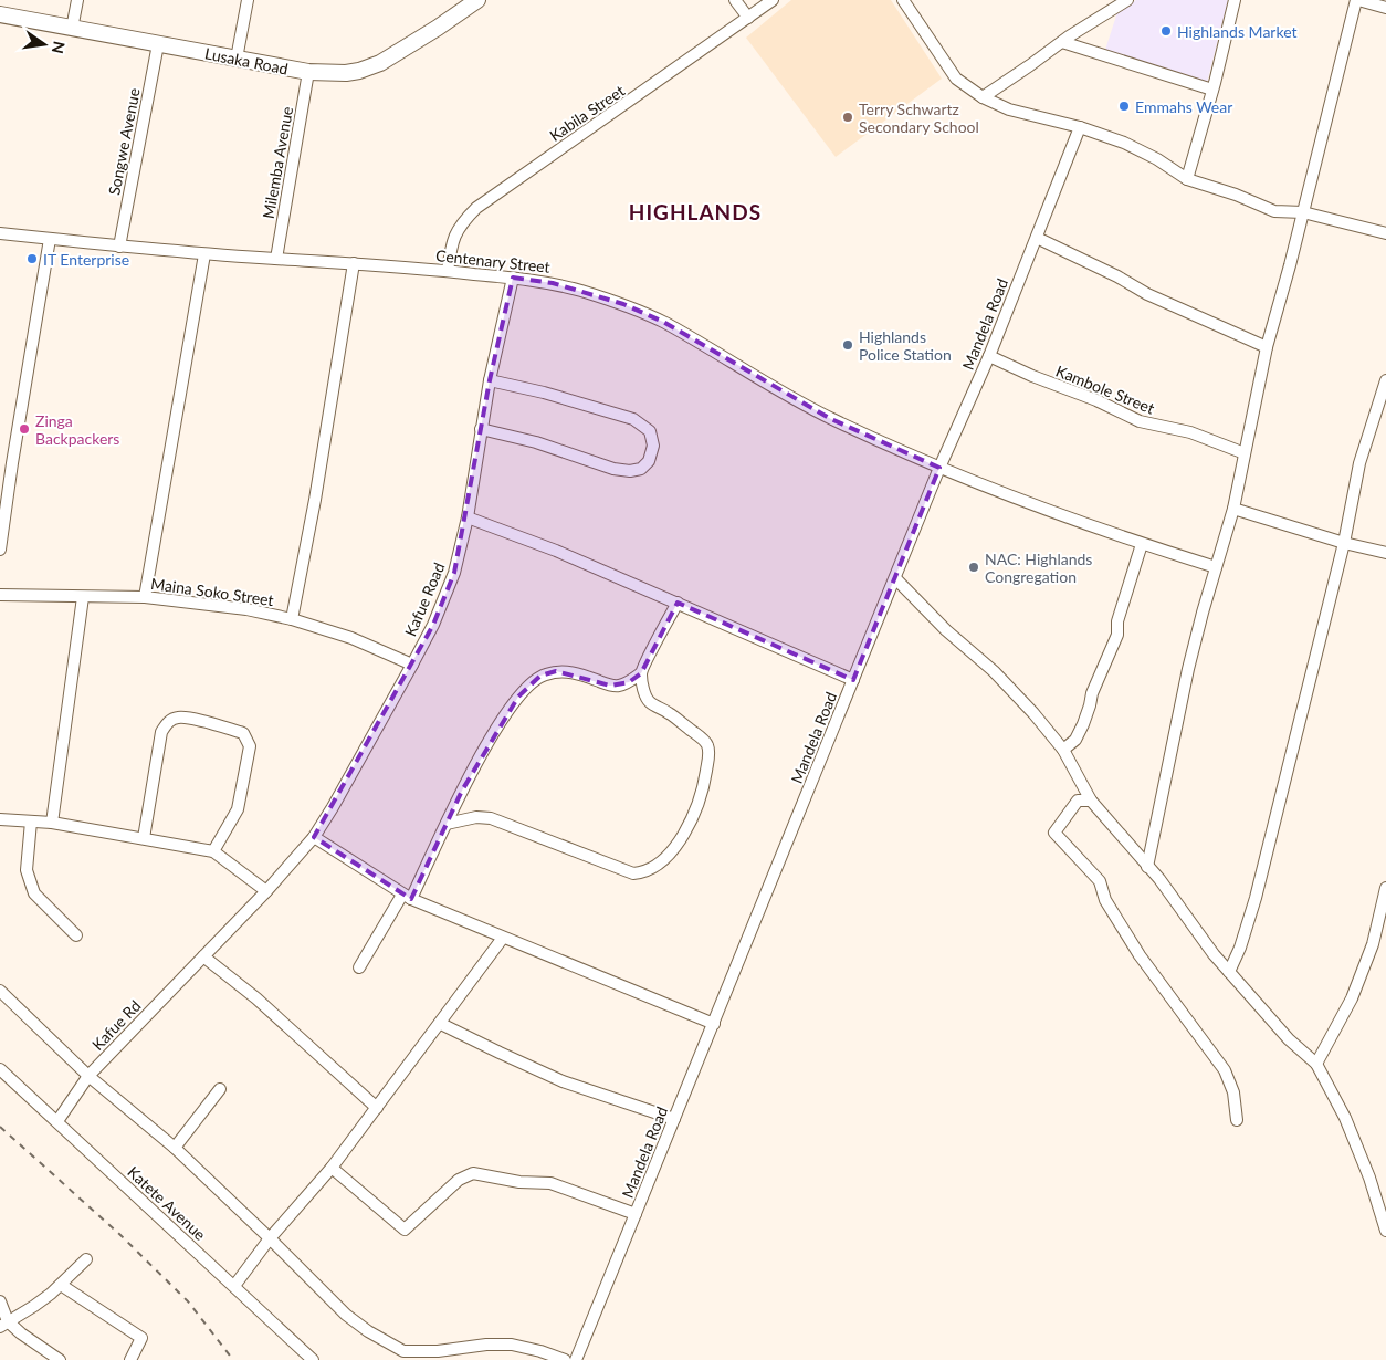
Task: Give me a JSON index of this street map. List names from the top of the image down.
{
  "streets": {
    "highway": ["Lusaka Road"],
    "street": [
      "Kabila Street",
      "Songwe Avenue",
      "Milemba Avenue",
      "Centenary Street",
      "Mandela Road",
      "Kambole Street",
      "Maina Soko Street",
      "Kafue Road",
      "Kafue Rd",
      "Katete Avenue"
    ]
  },
  "crossings": [
    ["Lusaka Road", "Songwe Avenue"],
    ["Lusaka Road", "Milemba Avenue"],
    ["Kabila Street", "Centenary Street"],
    ["Songwe Avenue", "Centenary Street"],
    ["Milemba Avenue", "Centenary Street"],
    ["Centenary Street", "Mandela Road"],
    ["Centenary Street", "Kafue Road"],
    ["Mandela Road", "Kambole Street"],
    ["Maina Soko Street", "Kafue Road"],
    ["Kafue Road", "Kafue Rd"],
    ["Kafue Rd", "Katete Avenue"]
  ],
  "districts": ["HIGHLANDS"],
  "places": [
    "Highlands Market",
    "Emmahs Wear",
    "Terry Schwartz Secondary School",
    "IT Enterprise",
    "Highlands Police Station",
    "Zinga Backpackers",
    "NAC: Highlands Congregation"
  ],
  "north": "right"
}
